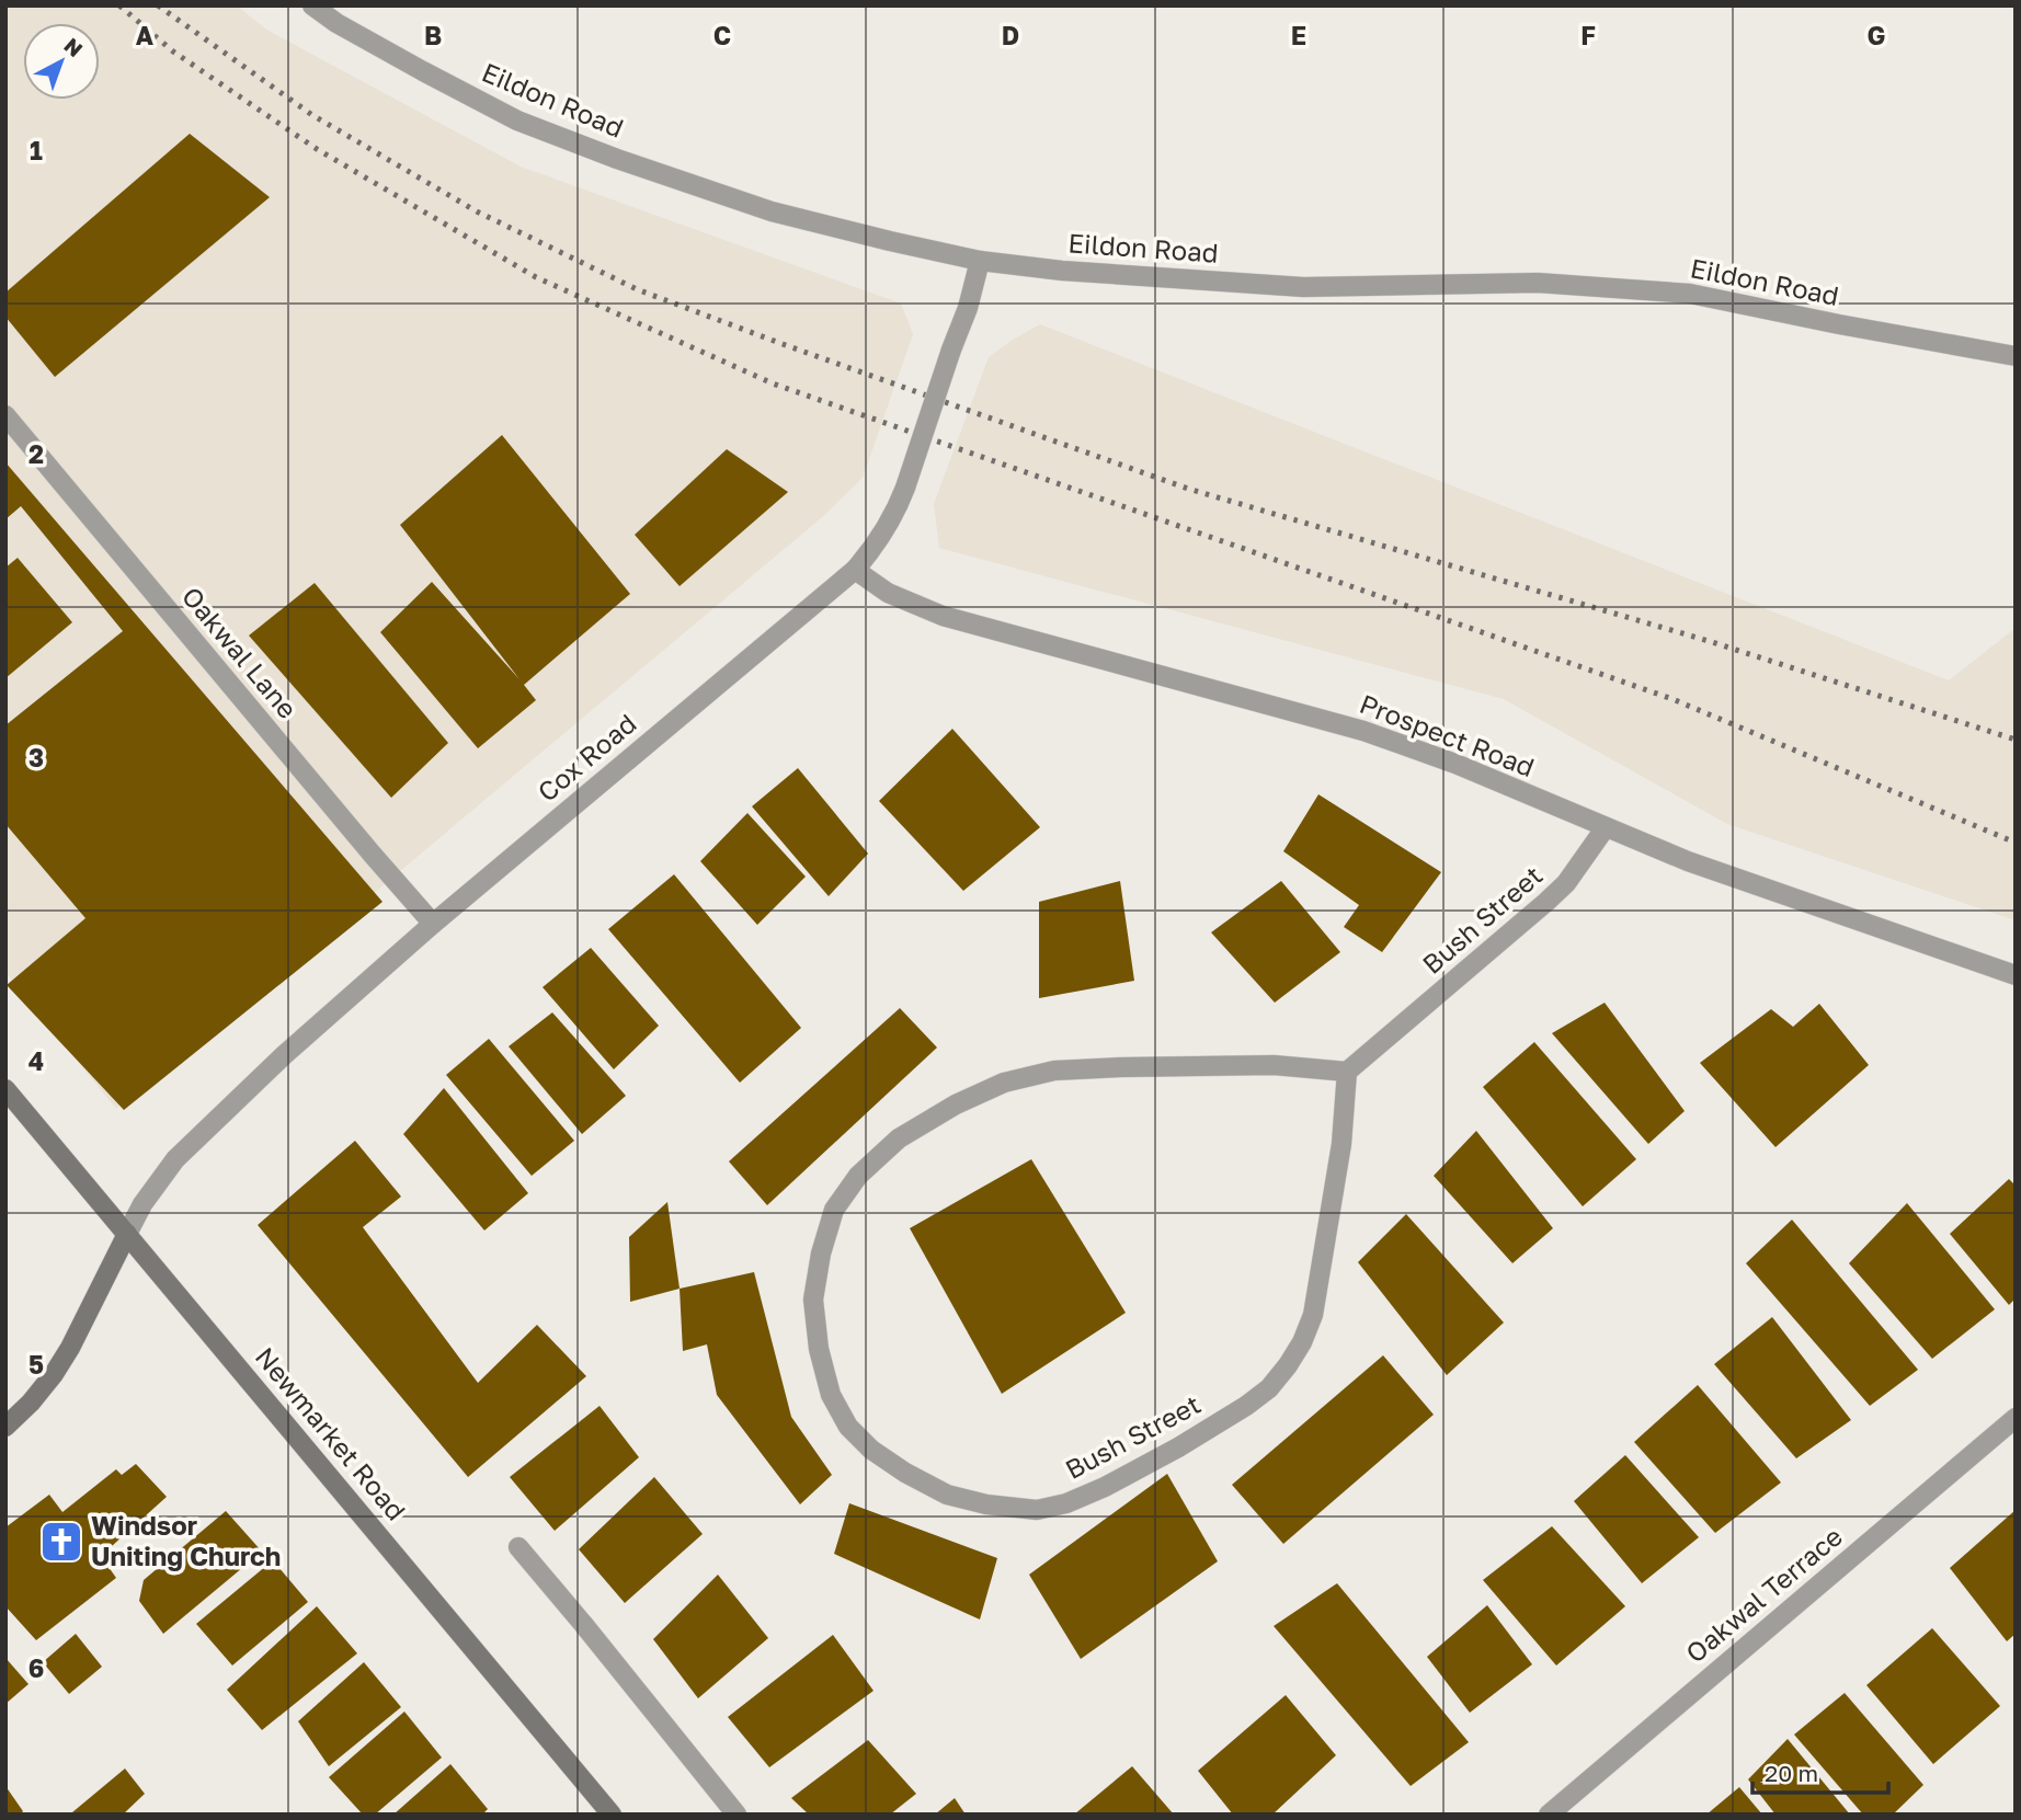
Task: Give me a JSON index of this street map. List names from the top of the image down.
{
  "streets": {
    "main road": ["Newmarket Road"],
    "street": [
      "Eildon Road",
      "Oakwal Lane",
      "Prospect Road",
      "Cox Road",
      "Bush Street",
      "Oakwal Terrace"
    ]
  },
  "crossings": [
    ["Eildon Road", "Cox Road"],
    ["Oakwal Lane", "Cox Road"],
    ["Prospect Road", "Cox Road"],
    ["Prospect Road", "Bush Street"],
    ["Cox Road", "Newmarket Road"]
  ],
  "places": {
    "church": ["Windsor Uniting Church"]
  },
  "scale_bar": "20 m",
  "north": "top right",
  "grid": {
    "columns": [
      "A",
      "B",
      "C",
      "D",
      "E",
      "F",
      "G"
    ],
    "rows": [
      "1",
      "2",
      "3",
      "4",
      "5",
      "6"
    ]
  }
}
